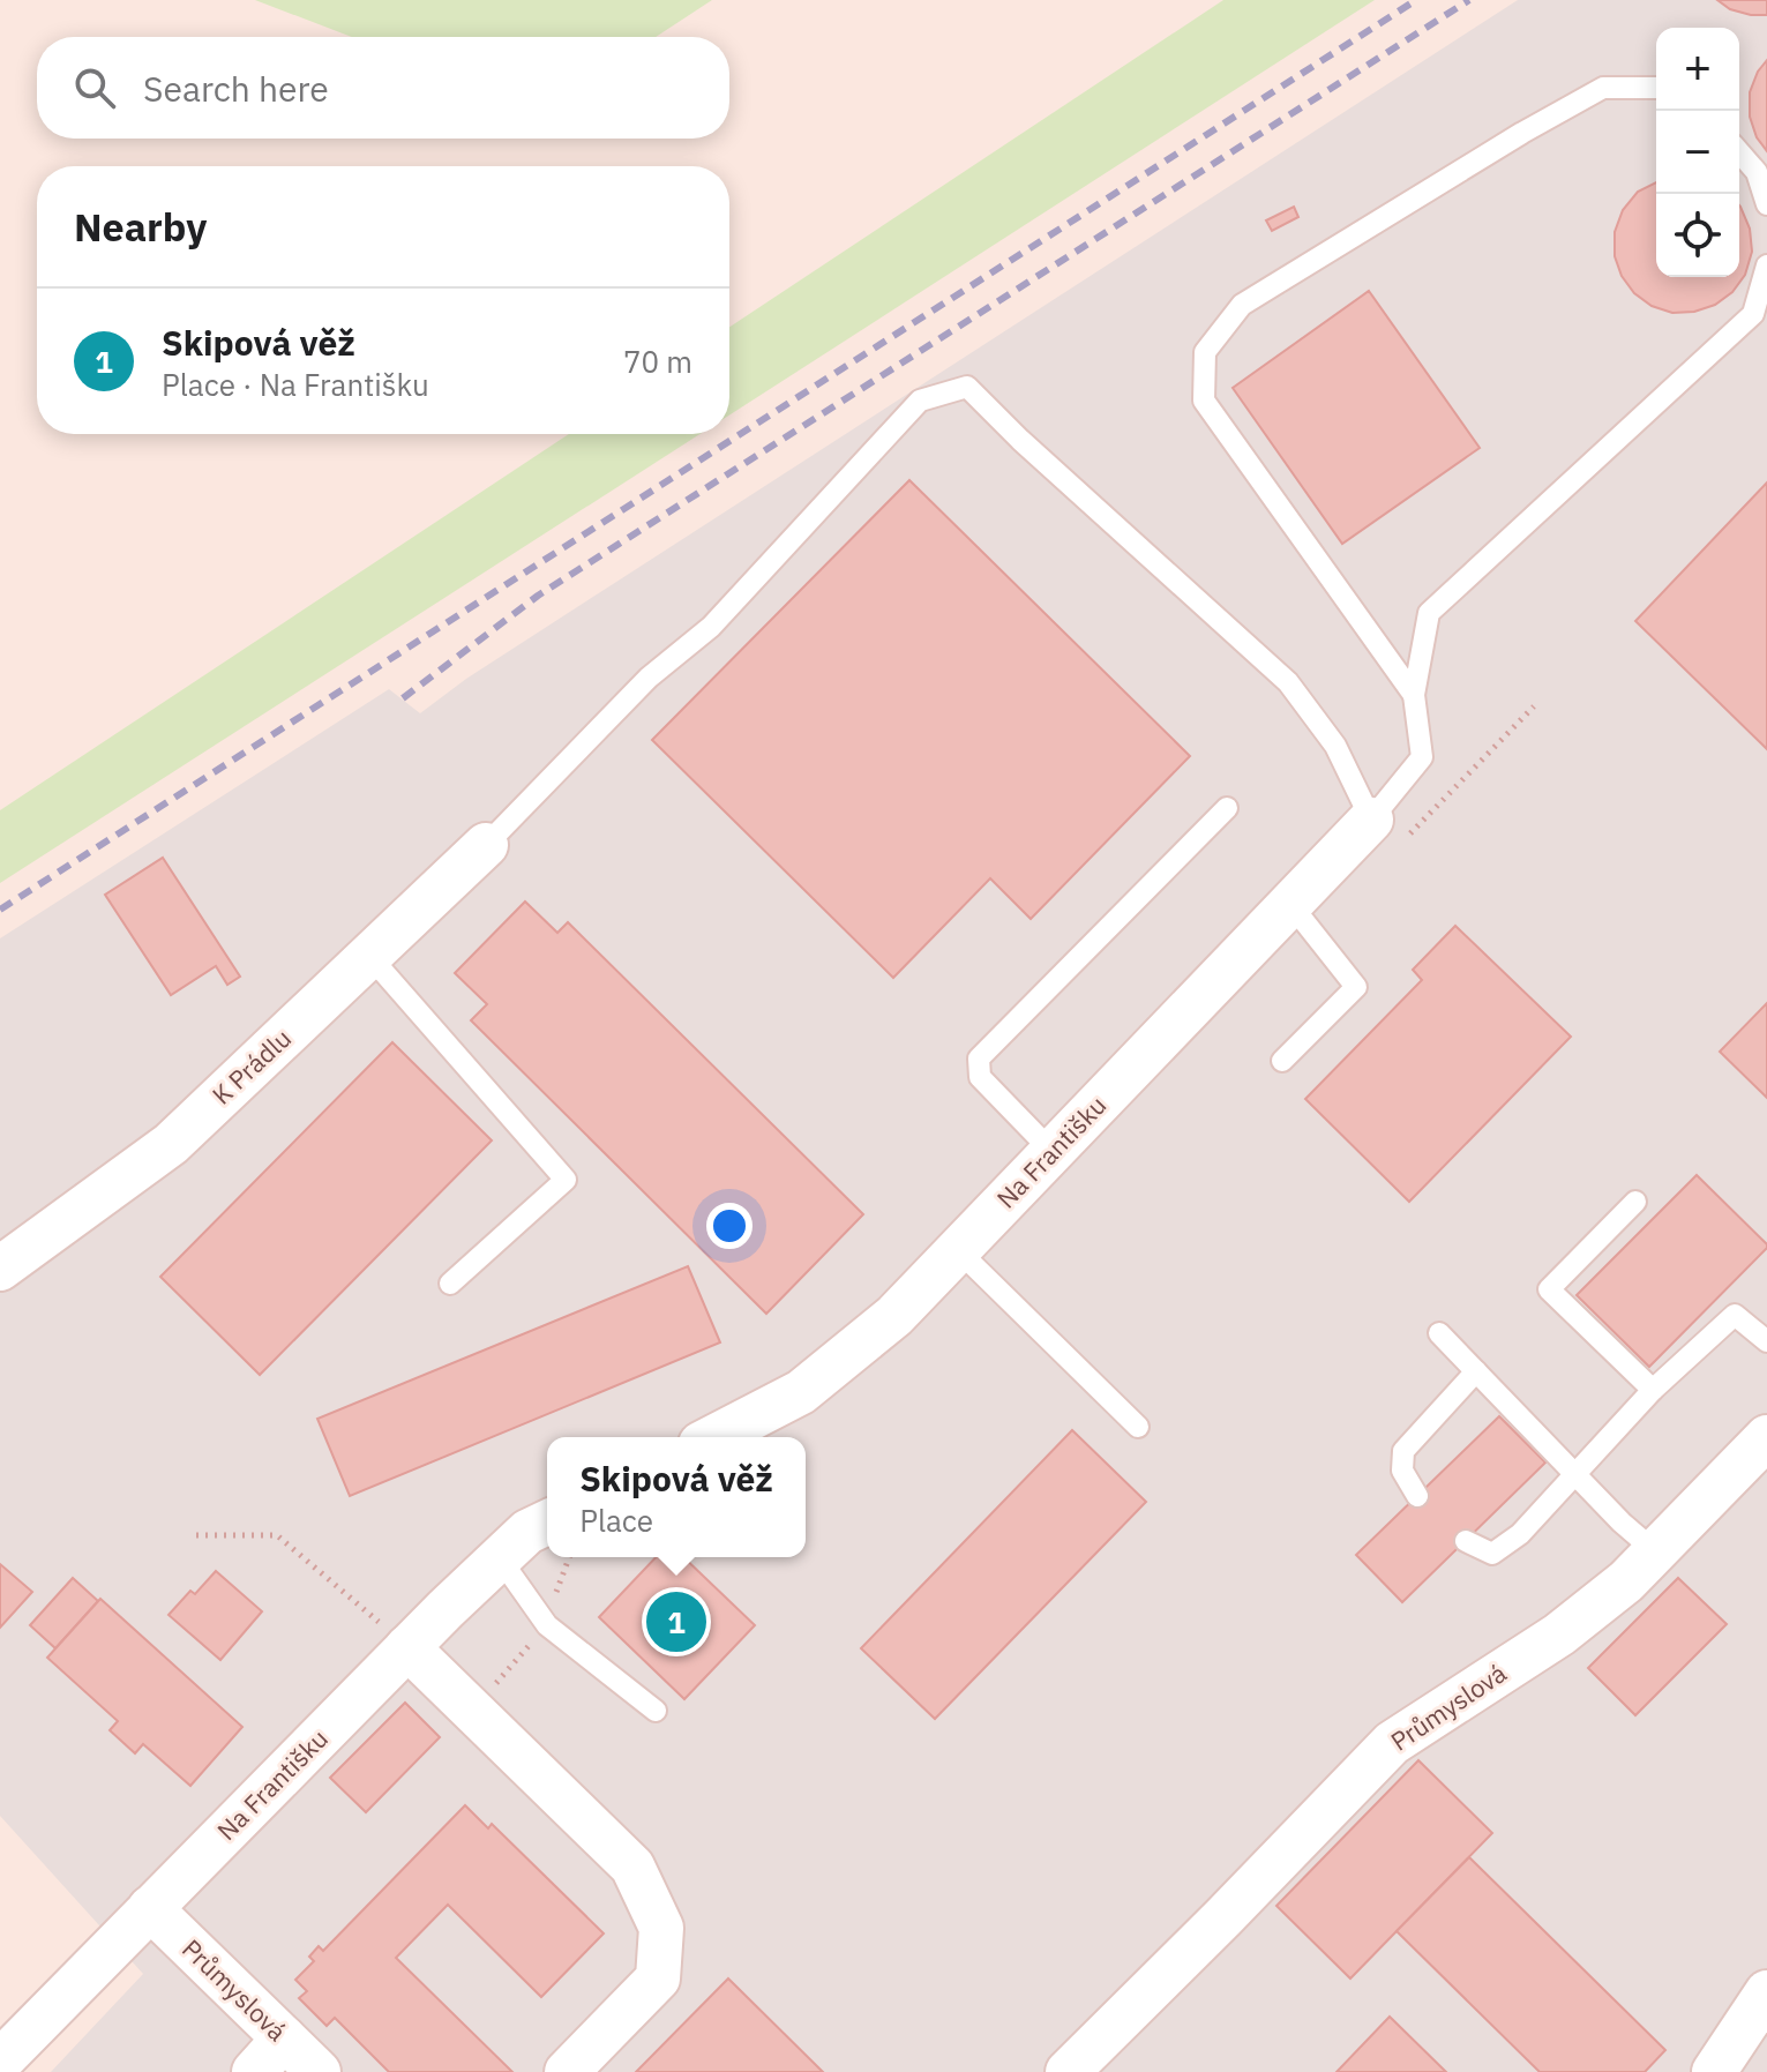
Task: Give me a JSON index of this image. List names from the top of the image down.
{
  "streets": {
    "street": ["K Prádlu", "Na Františku", "Průmyslová"]
  },
  "crossings": [
    ["Na Františku", "Průmyslová"]
  ],
  "page": {
    "map_buttons": ["+", "−"],
    "search": "Search here",
    "heading": "Nearby",
    "list": [
      {
        "mark": "1",
        "name": "Skipová věž",
        "note": "Place · Na Františku",
        "value": "70 m"
      }
    ],
    "popup": ["Skipová věž", "Place"],
    "pins": "1"
  }
}
